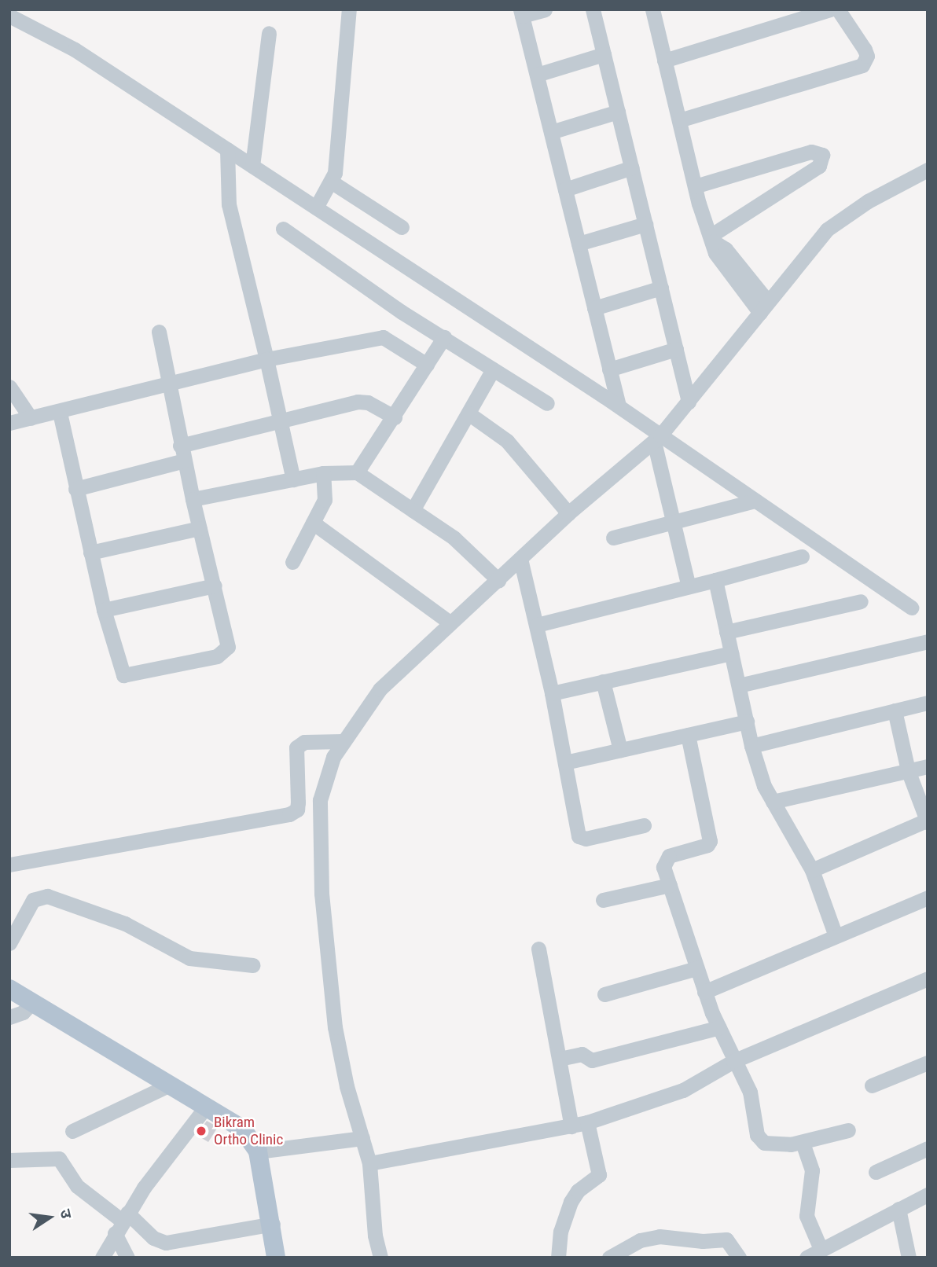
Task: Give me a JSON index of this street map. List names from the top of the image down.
{
  "places": ["Bikram Ortho Clinic"],
  "north": "right"
}
